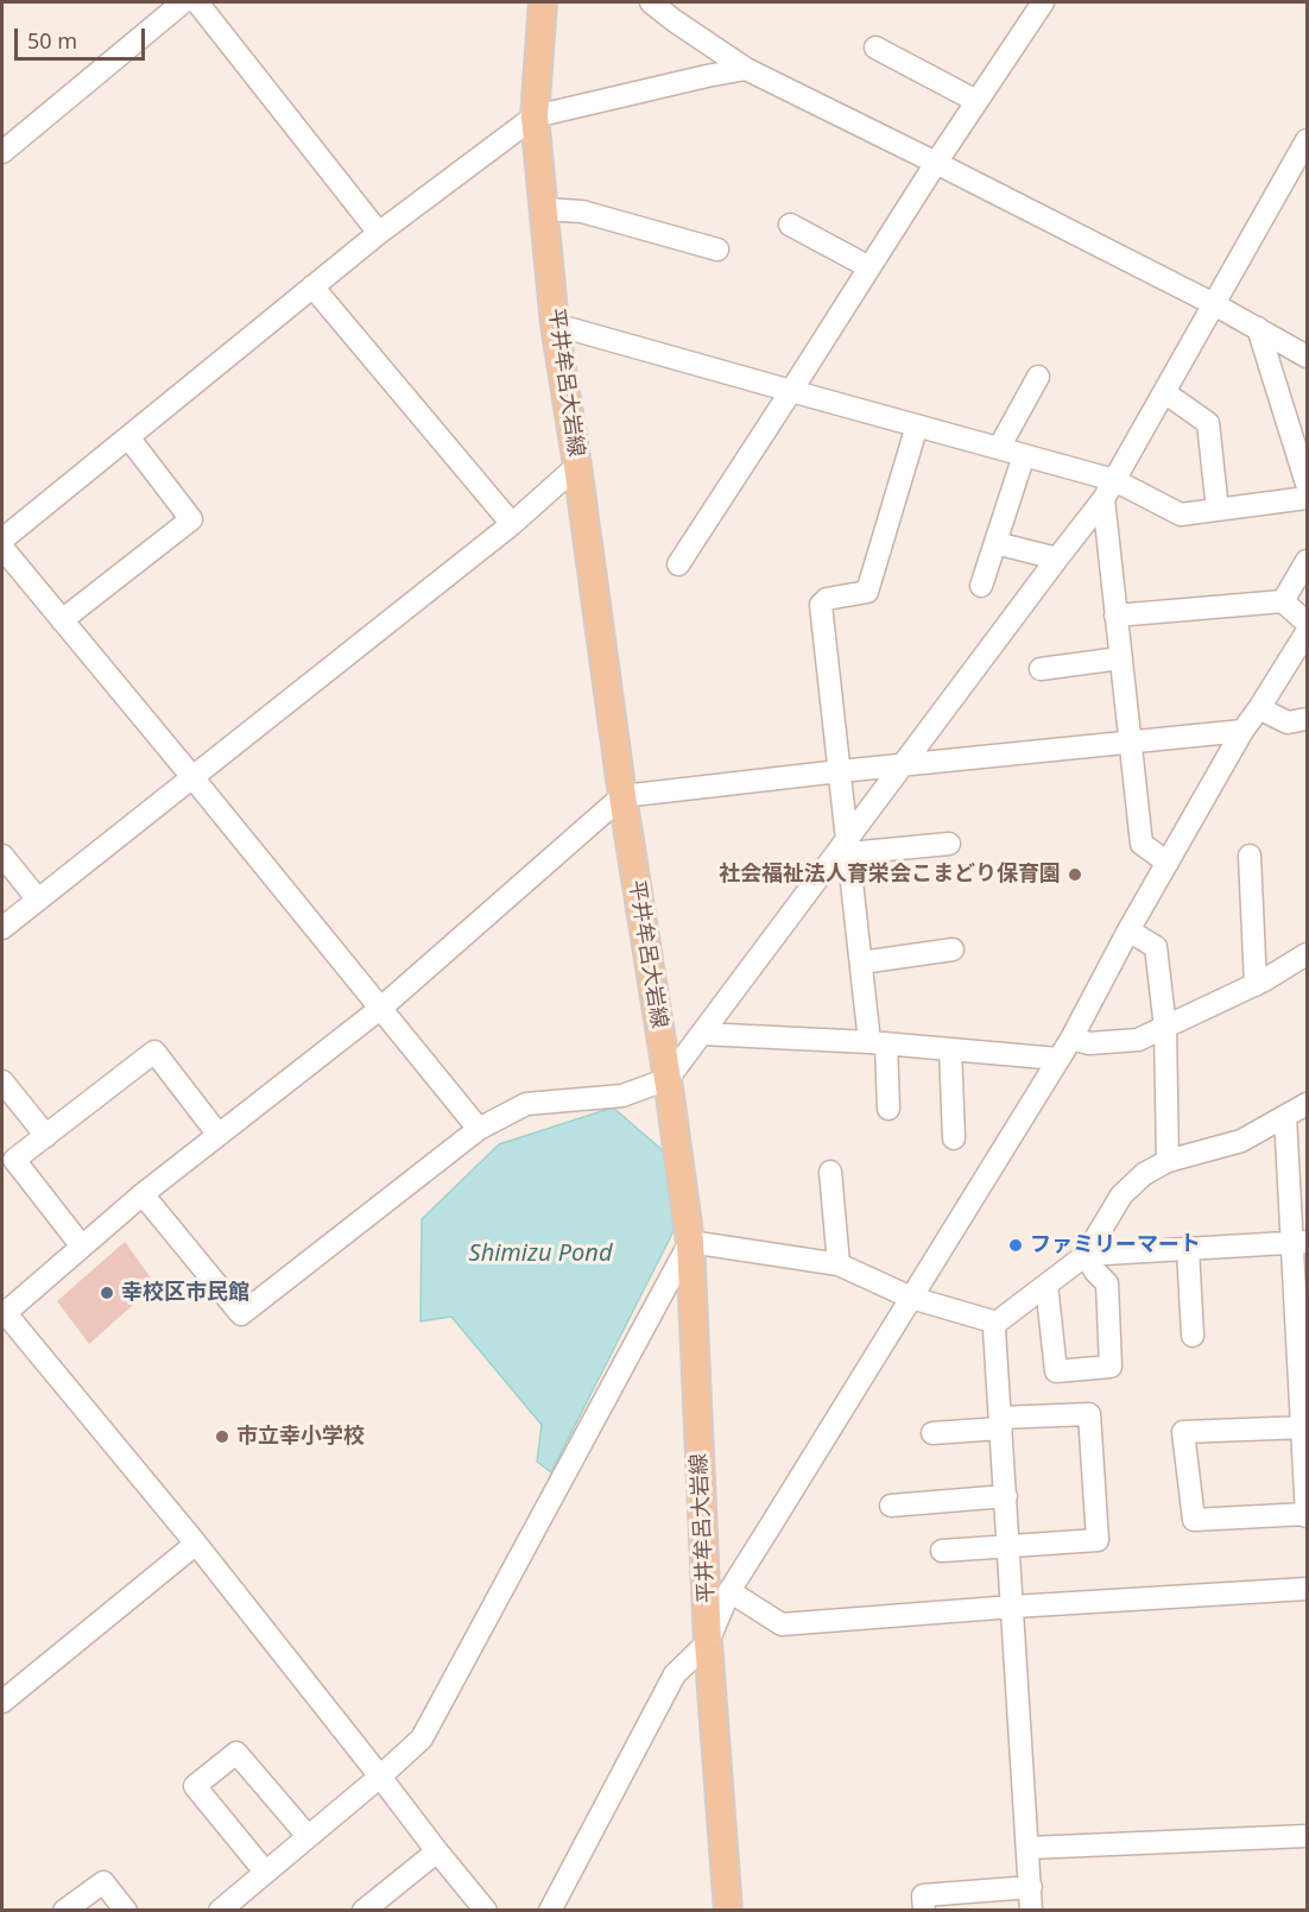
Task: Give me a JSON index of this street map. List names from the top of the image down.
{
  "streets": {
    "main road": ["平井牟呂大岩線"]
  },
  "water": ["Shimizu Pond"],
  "places": [
    "社会福祉法人育栄会こまどり保育園",
    "ファミリーマート",
    "幸校区市民館",
    "市立幸小学校"
  ],
  "scale_bar": "50 m"
}
